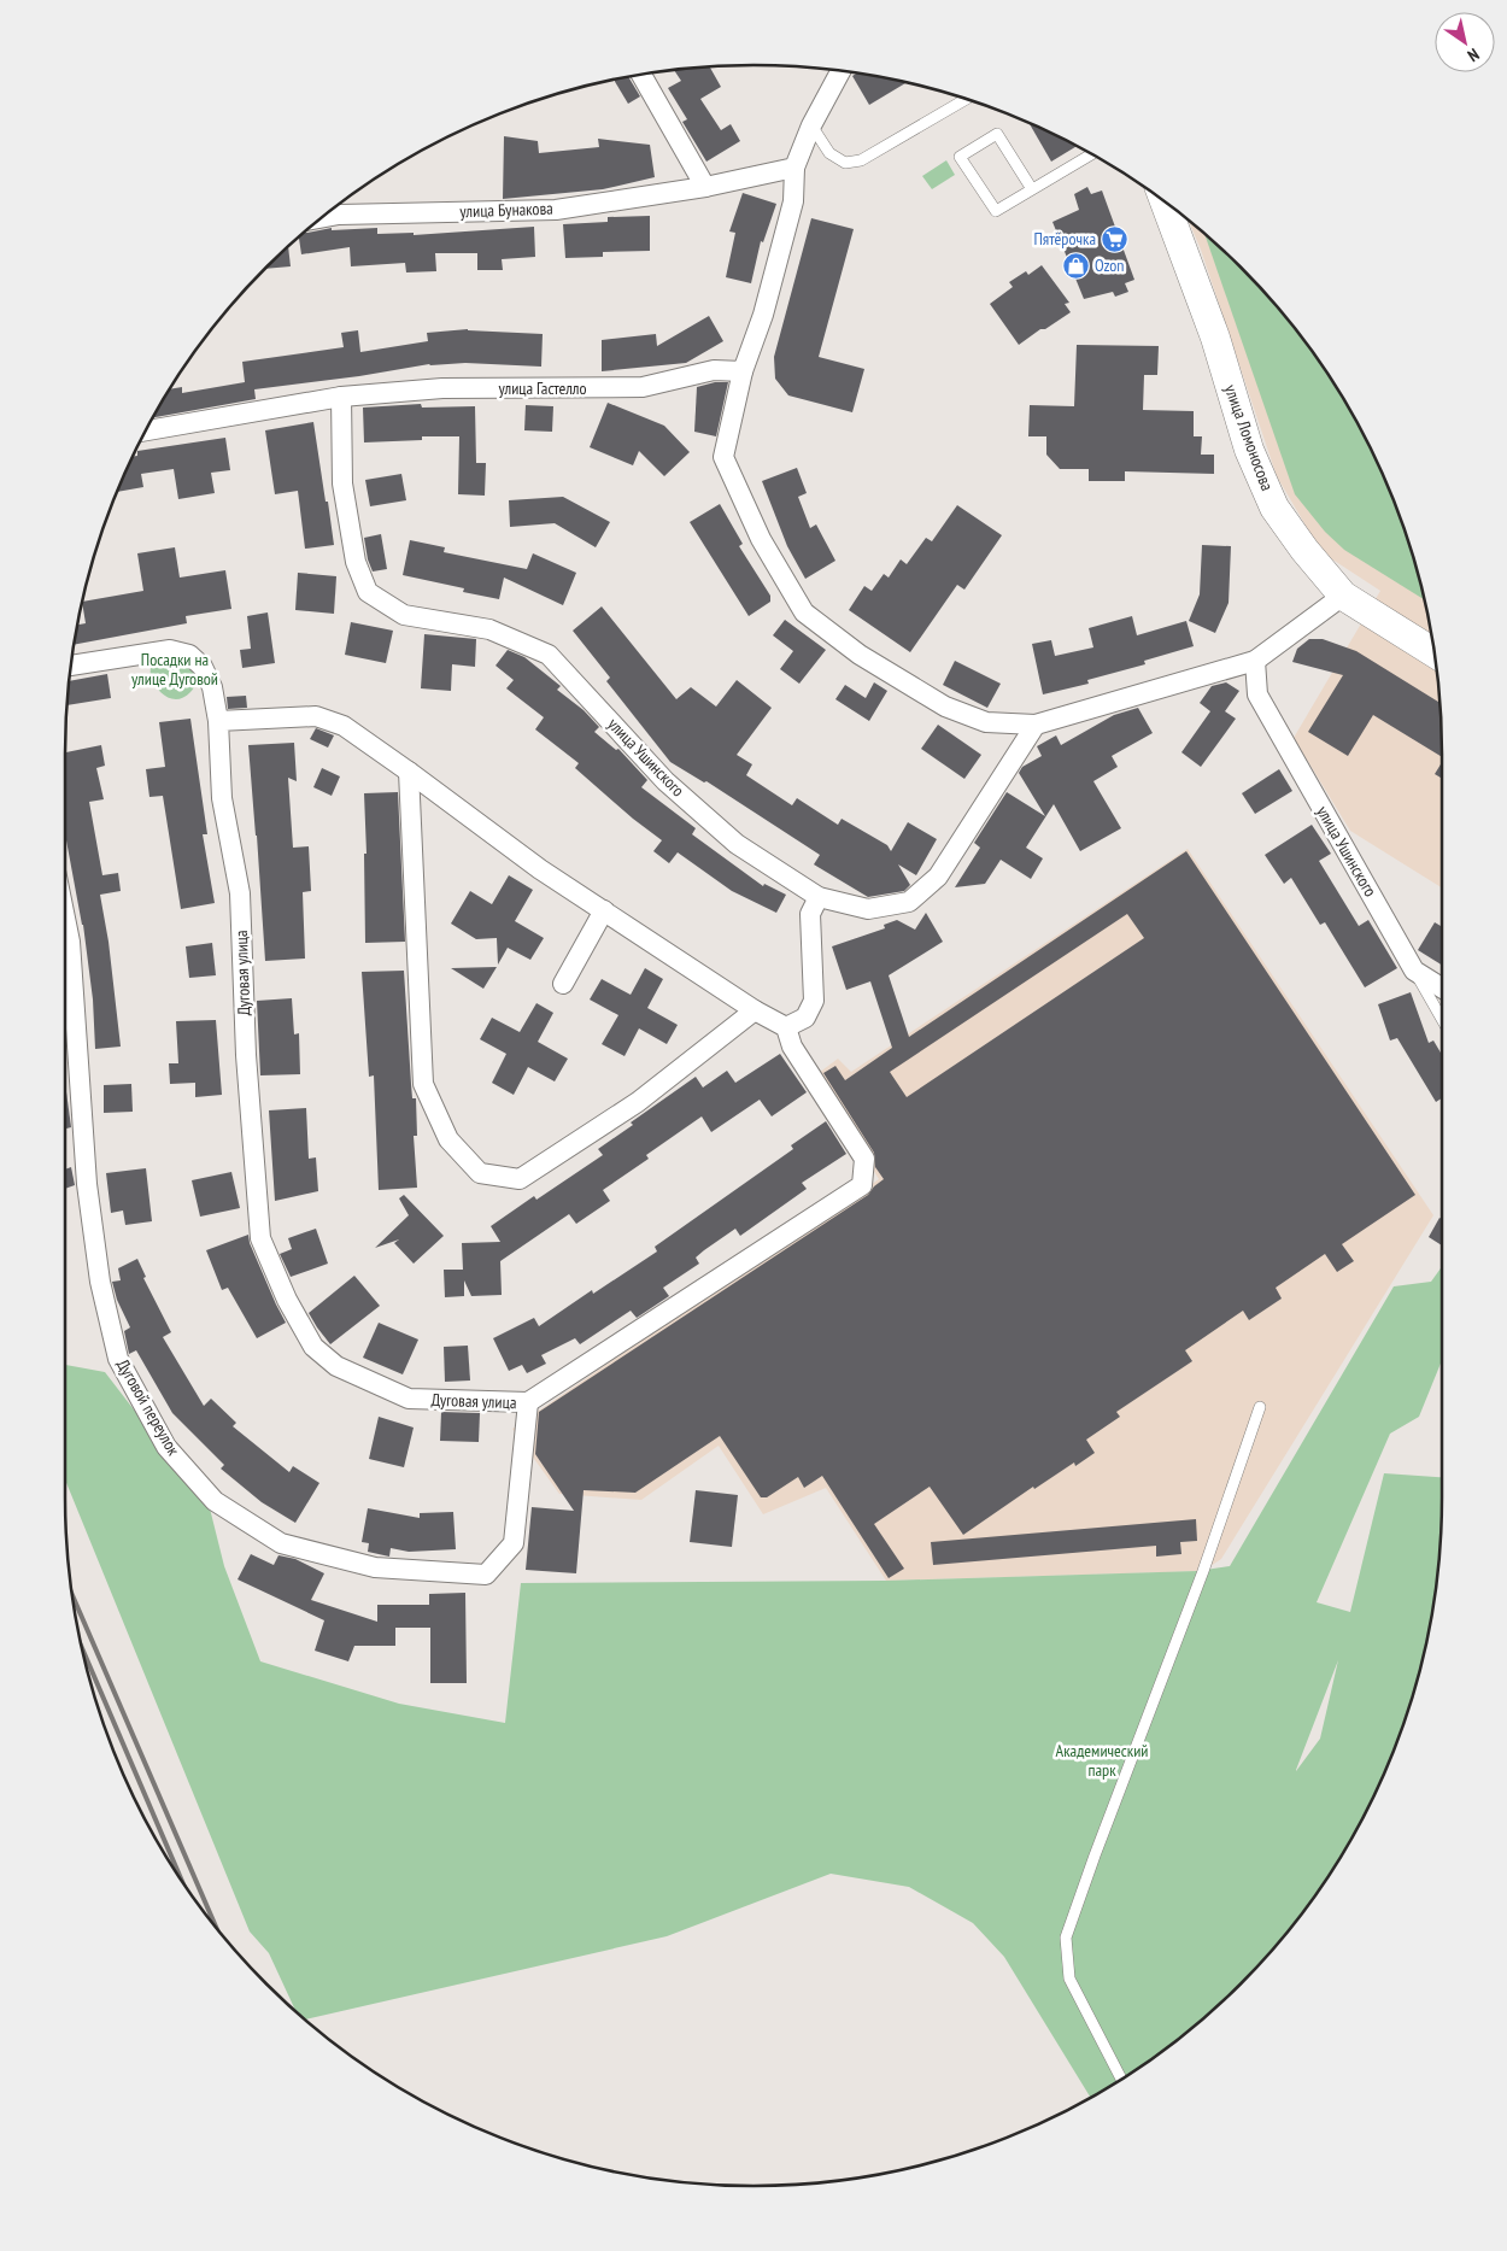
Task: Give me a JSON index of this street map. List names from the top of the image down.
{
  "streets": {
    "main road": ["улица Ломоносова"],
    "street": [
      "улица Бунакова",
      "улица Гастелло",
      "улица Ушинского",
      "Дуговая улица",
      "Дуговой переулок"
    ]
  },
  "crossings": [
    ["улица Гастелло", "улица Ушинского"],
    ["Дуговая улица", "Дуговой переулок"]
  ],
  "parks": ["Посадки на улице Дуговой", "Академический парк"],
  "places": {
    "supermarket": ["Пятёрочка"],
    "shop": ["Ozon"]
  },
  "north": "bottom right"
}
